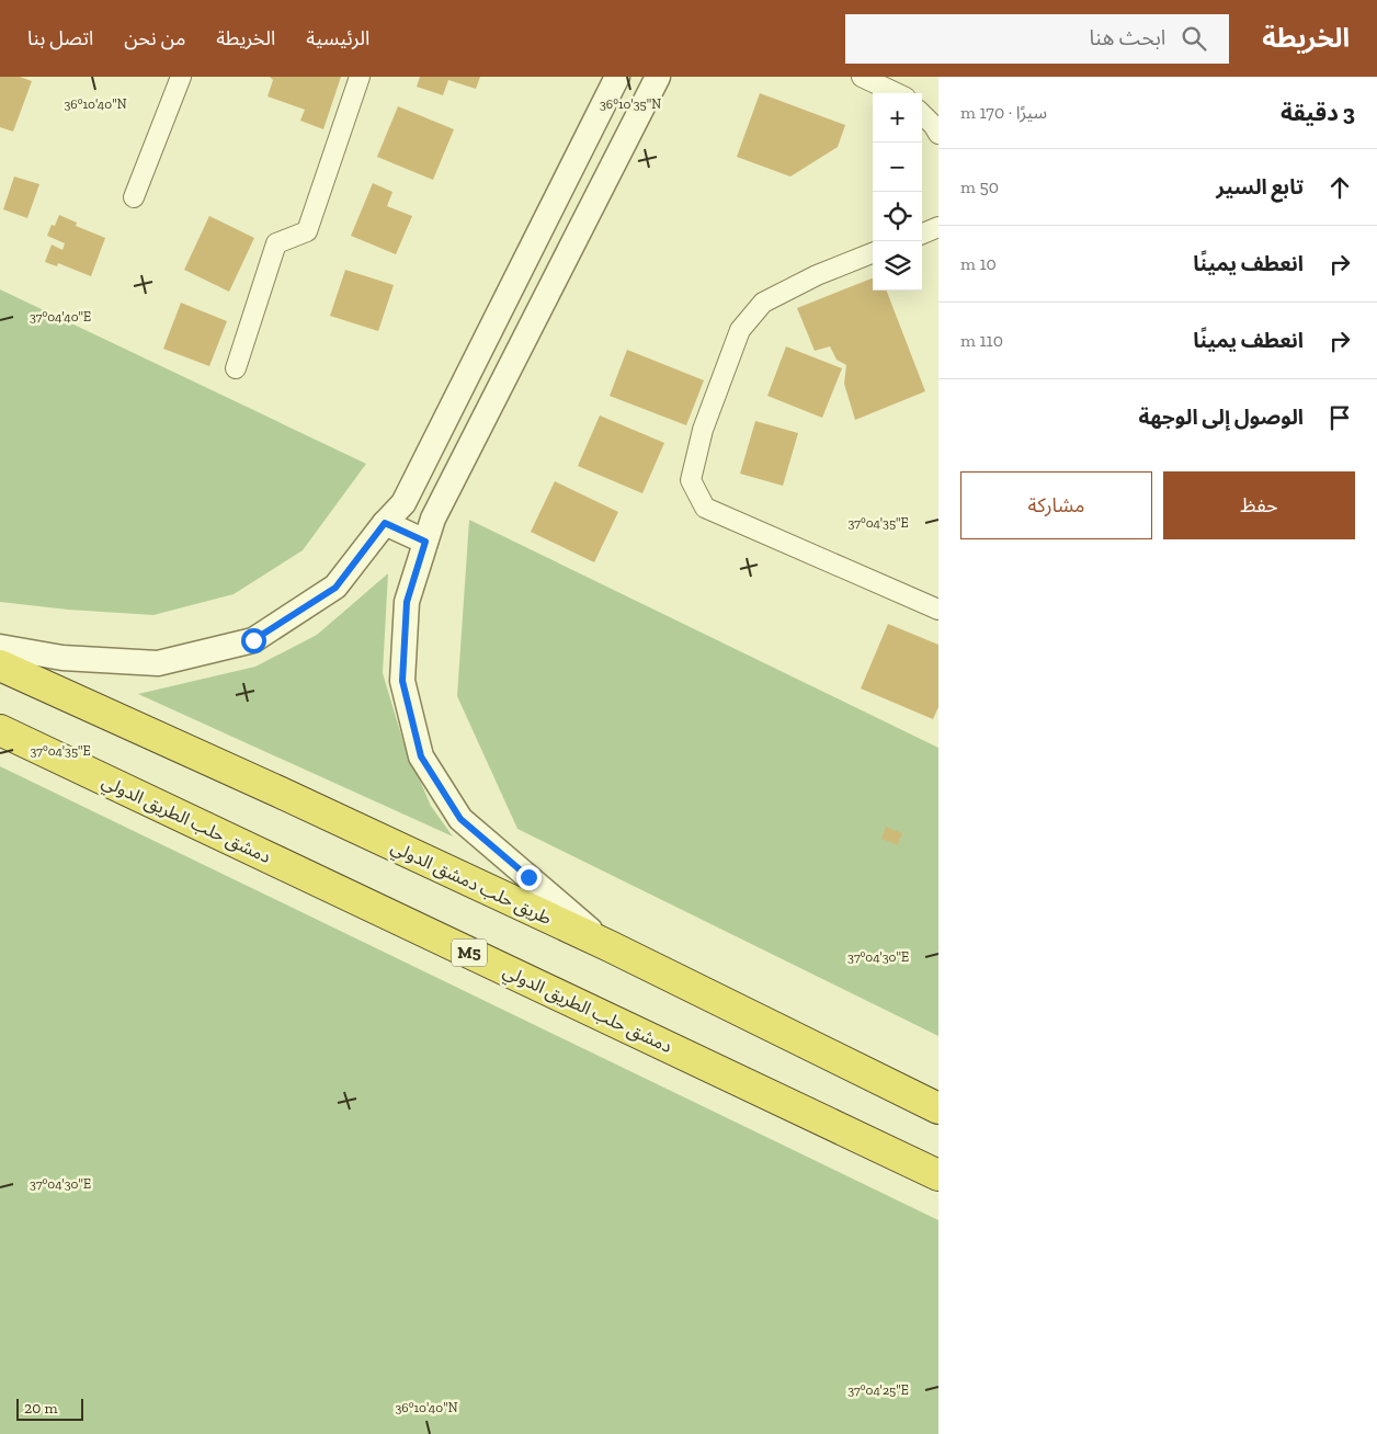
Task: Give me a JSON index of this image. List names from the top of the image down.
{
  "streets": {
    "highway": ["دمشق حلب الطريق الدولي", "طريق حلب دمشق الدولي", "M5"]
  },
  "scale_bar": "20 m",
  "page": {
    "header": "الخريطة",
    "search": "ابحث هنا",
    "nav": [
      "الرئيسية",
      "الخريطة",
      "من نحن",
      "اتصل بنا"
    ],
    "heading": ["3 دقيقة", "سيرًا · 170 m"],
    "map_buttons": ["+", "−"],
    "list": [
      ["تابع السير", "50 m"],
      ["انعطف يمينًا", "10 m"],
      ["انعطف يمينًا", "110 m"],
      "الوصول إلى الوجهة"
    ],
    "buttons": ["حفظ", "مشاركة"],
    "scale": "20 m"
  },
  "coordinates": [
    "36°10'35\"N",
    "36°10'40\"N",
    "37°04'40\"E",
    "37°04'35\"E",
    "37°04'30\"E",
    "37°04'25\"E"
  ]
}
